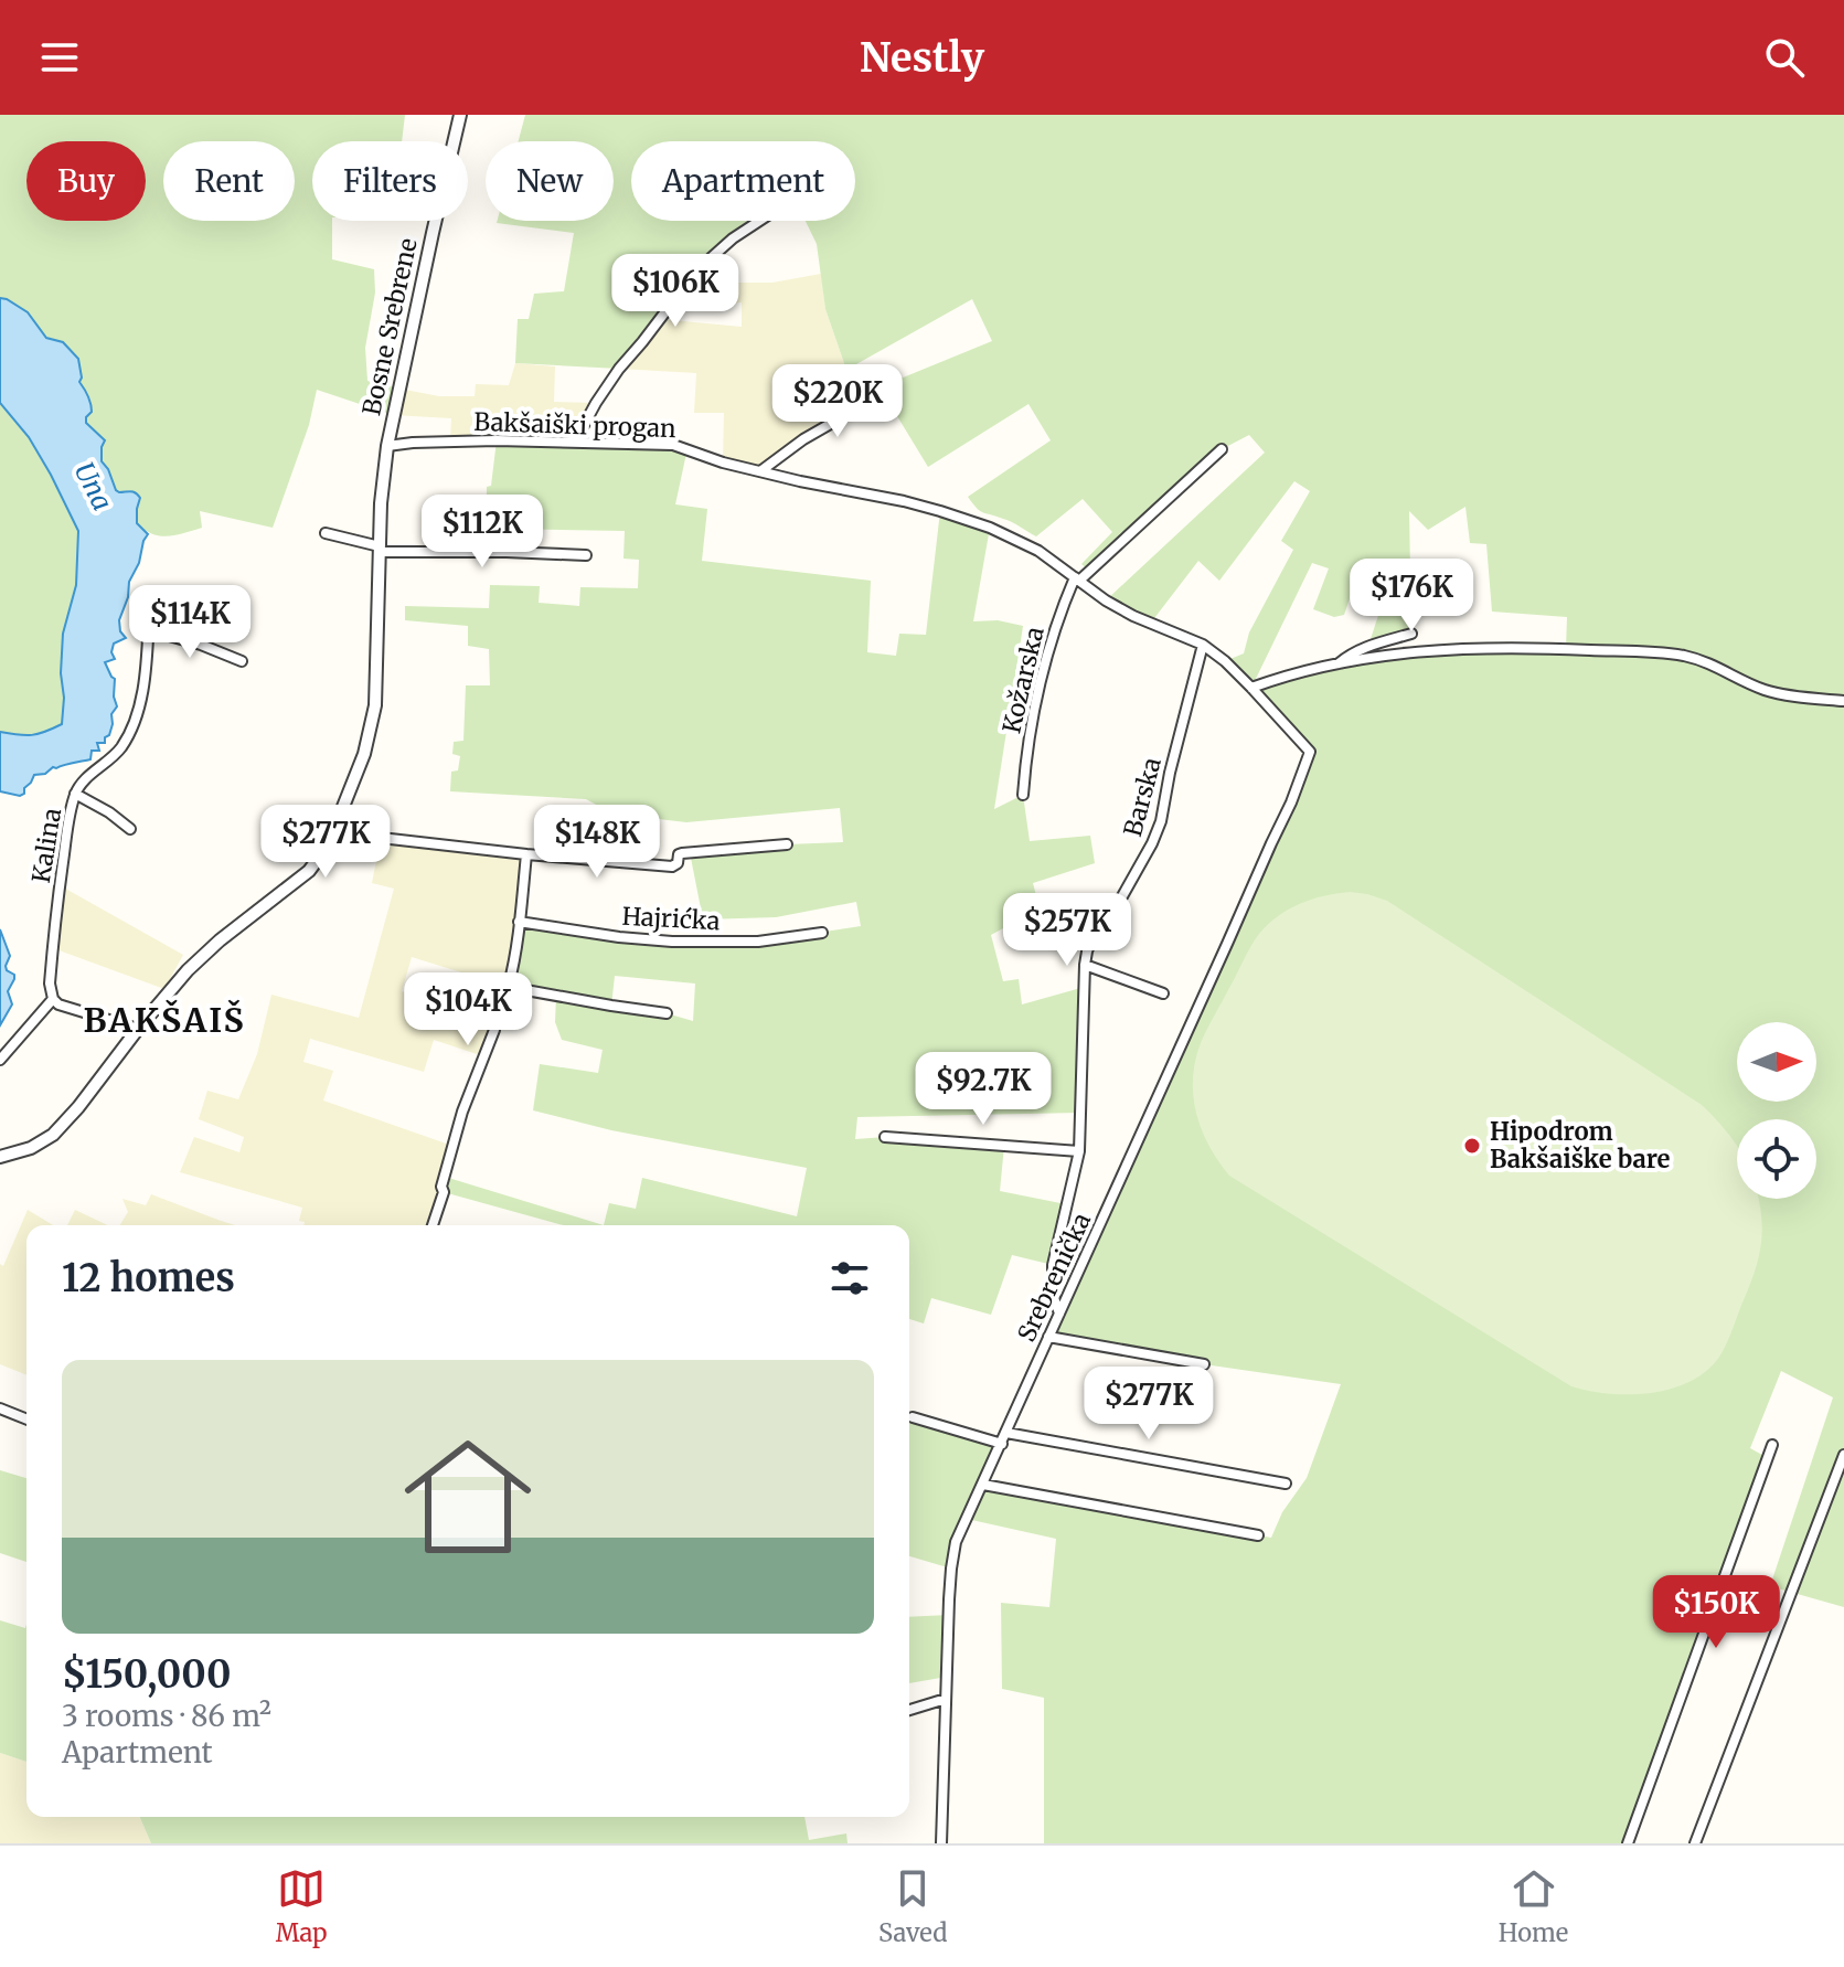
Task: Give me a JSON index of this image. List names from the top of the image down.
{
  "streets": {
    "street": [
      "Bosne Srebrene",
      "Bakšaiški progan",
      "Kožarska",
      "Barska",
      "Kalina",
      "Hajrićka",
      "Srebrenička"
    ]
  },
  "crossings": [
    ["Bosne Srebrene", "Bakšaiški progan"],
    ["Bakšaiški progan", "Kožarska"],
    ["Bakšaiški progan", "Barska"],
    ["Bakšaiški progan", "Srebrenička"],
    ["Barska", "Srebrenička"]
  ],
  "districts": ["BAKŠAIŠ"],
  "water": ["Una"],
  "places": ["Hipodrom Bakšaiške bare"],
  "north": "right",
  "page": {
    "header": "Nestly",
    "chip": [
      "Buy",
      "Rent",
      "Filters",
      "New",
      "Apartment"
    ],
    "price": [
      "$106K",
      "$220K",
      "$112K",
      "$176K",
      "$114K",
      "$277K",
      "$148K",
      "$257K",
      "$104K",
      "$92.7K",
      "$277K",
      "$150K"
    ],
    "heading": "12 homes",
    "list": [
      {
        "name": "$150,000",
        "note": "3 rooms · 86 m² · Apartment"
      }
    ],
    "tabs": ["Map", "Saved", "Home"]
  }
}
